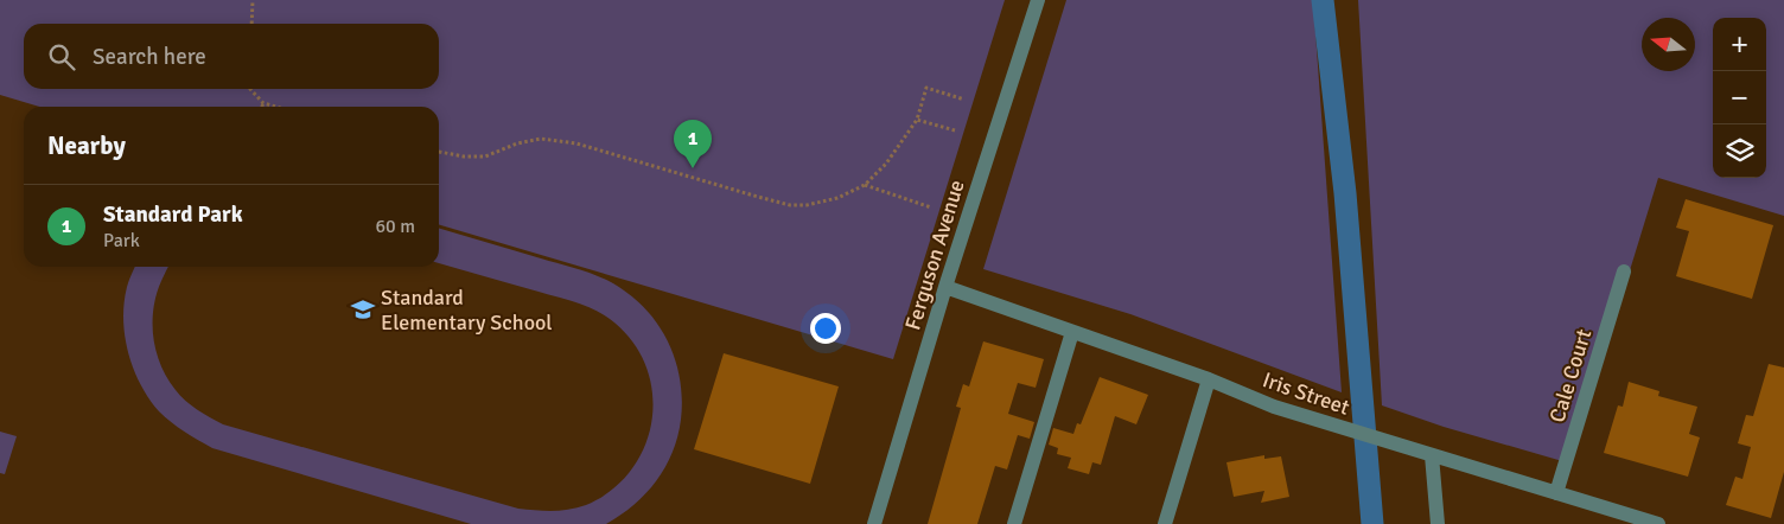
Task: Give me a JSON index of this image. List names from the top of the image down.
{
  "streets": {
    "street": ["Ferguson Avenue", "Cale Court", "Iris Street"]
  },
  "crossings": [
    ["Ferguson Avenue", "Iris Street"],
    ["Cale Court", "Iris Street"]
  ],
  "places": {
    "school or university": ["Standard Elementary School"]
  },
  "north": "left",
  "page": {
    "map_buttons": ["+", "−"],
    "search": "Search here",
    "heading": "Nearby",
    "pins": "1",
    "list": [
      {
        "mark": "1",
        "name": "Standard Park",
        "note": "Park",
        "value": "60 m"
      }
    ]
  }
}
